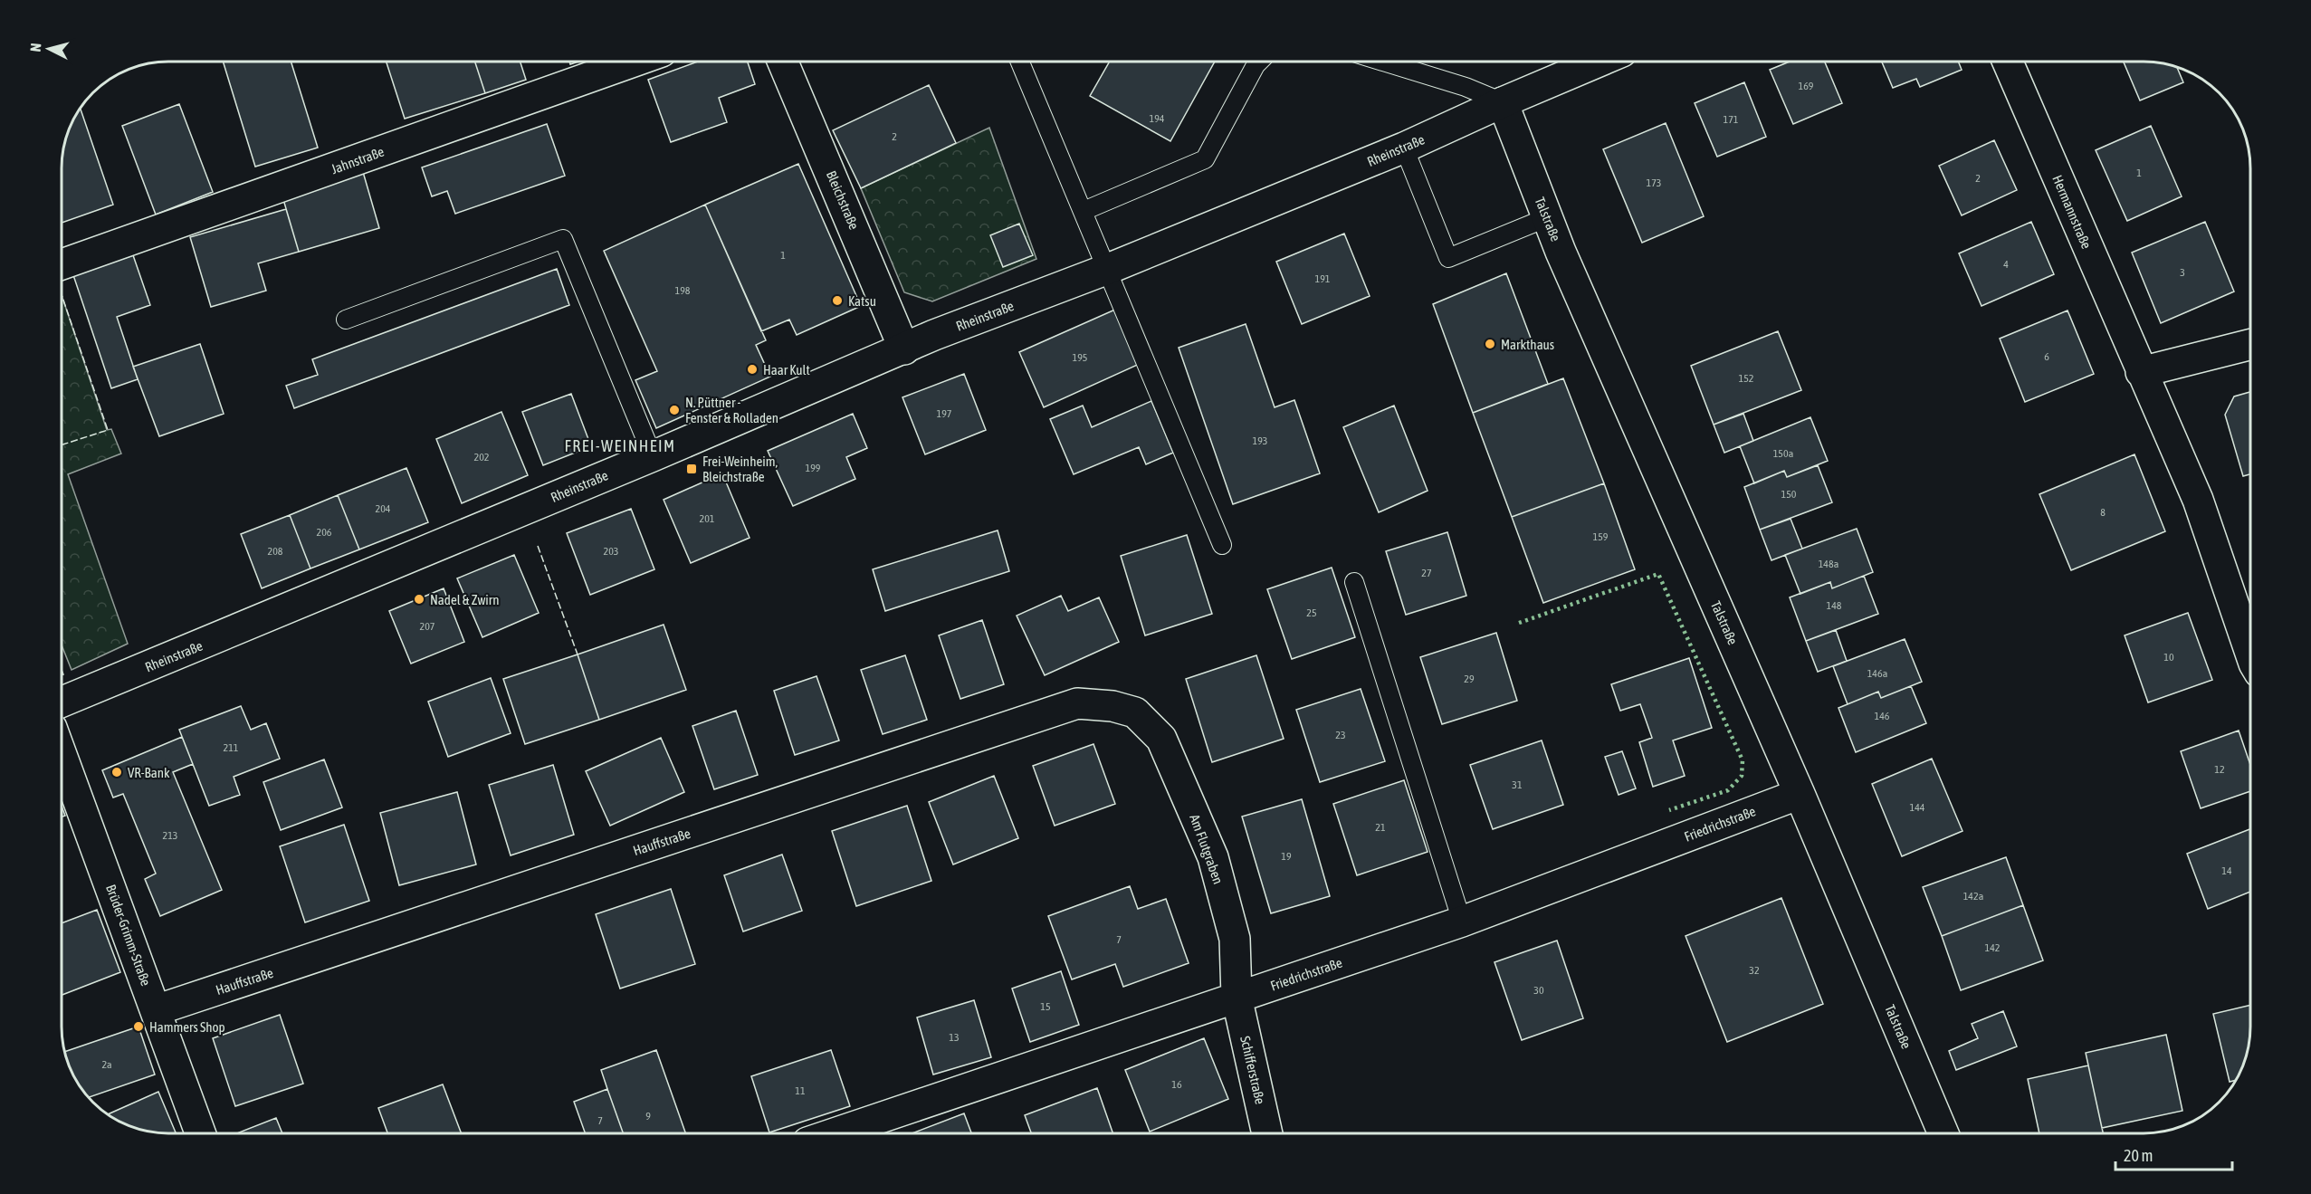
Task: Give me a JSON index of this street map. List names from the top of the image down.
{
  "streets": {
    "street": [
      "Rheinstraße",
      "Jahnstraße",
      "Bleichstraße",
      "Hermannstraße",
      "Talstraße",
      "Friedrichstraße",
      "Hauffstraße",
      "Am Flutgraben",
      "Brüder-Grimm-Straße",
      "Schifferstraße"
    ]
  },
  "crossings": [
    ["Rheinstraße", "Bleichstraße"],
    ["Rheinstraße", "Talstraße"],
    ["Talstraße", "Friedrichstraße"],
    ["Friedrichstraße", "Am Flutgraben"],
    ["Friedrichstraße", "Schifferstraße"],
    ["Hauffstraße", "Am Flutgraben"],
    ["Hauffstraße", "Brüder-Grimm-Straße"],
    ["Am Flutgraben", "Schifferstraße"]
  ],
  "districts": ["FREI-WEINHEIM"],
  "places": {
    "other": [
      "Katsu",
      "Markthaus",
      "Haar Kult",
      "N. Püttner - Fenster & Rolladen",
      "Nadel & Zwirn",
      "VR-Bank",
      "Hammers Shop"
    ],
    "transit": ["Frei-Weinheim, Bleichstraße"]
  },
  "house_numbers": [
    "169",
    "194",
    "171",
    "2",
    "1",
    "2",
    "173",
    "1",
    "4",
    "3",
    "191",
    "198",
    "6",
    "195",
    "152",
    "197",
    "193",
    "150a",
    "202",
    "199",
    "150",
    "204",
    "8",
    "201",
    "206",
    "159",
    "208",
    "203",
    "148a",
    "27",
    "148",
    "25",
    "207",
    "10",
    "146a",
    "29",
    "146",
    "23",
    "211",
    "12",
    "31",
    "144",
    "21",
    "213",
    "19",
    "14",
    "142a",
    "7",
    "142",
    "32",
    "30",
    "15",
    "13",
    "2a",
    "16",
    "11",
    "9",
    "7"
  ],
  "scale_bar": "20 m",
  "north": "left"
}
